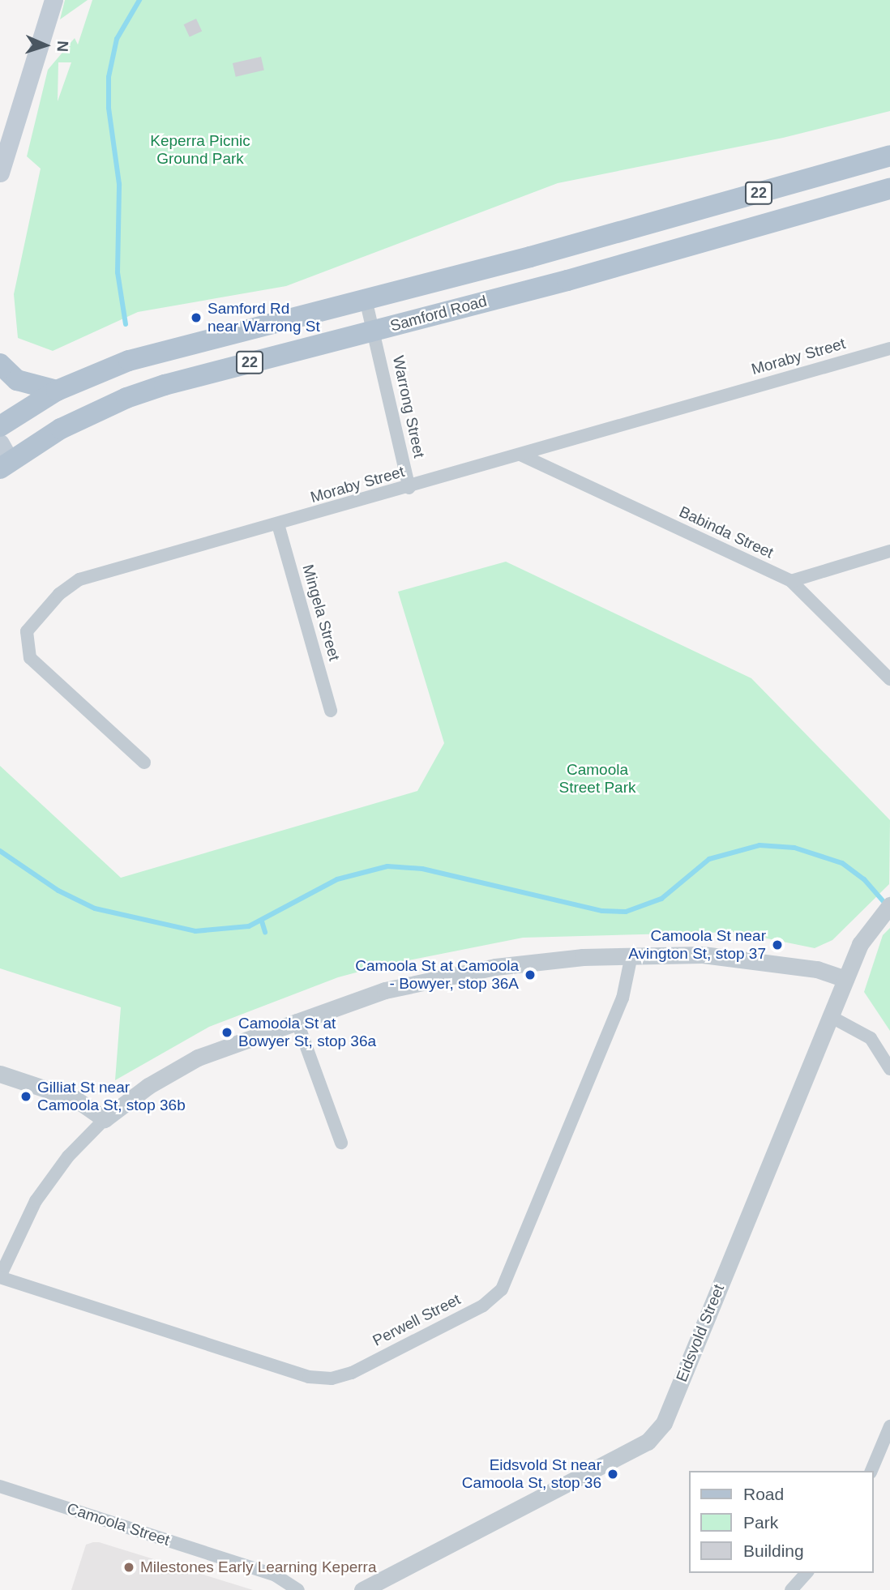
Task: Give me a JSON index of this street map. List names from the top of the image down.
{
  "streets": {
    "main road": ["22", "Samford Road"],
    "street": [
      "Moraby Street",
      "Warrong Street",
      "Babinda Street",
      "Mingela Street",
      "Perwell Street",
      "Eidsvold Street",
      "Camoola Street"
    ]
  },
  "crossings": [
    ["Samford Road", "Warrong Street"],
    ["Moraby Street", "Warrong Street"],
    ["Moraby Street", "Babinda Street"],
    ["Moraby Street", "Mingela Street"]
  ],
  "parks": ["Keperra Picnic Ground Park", "Camoola Street Park"],
  "places": [
    "Samford Rd near Warrong St",
    "Camoola St near Avington St, stop 37",
    "Camoola St at Camoola - Bowyer, stop 36A",
    "Camoola St at Bowyer St, stop 36a",
    "Gilliat St near Camoola St, stop 36b",
    "Eidsvold St near Camoola St, stop 36",
    "Milestones Early Learning Keperra"
  ],
  "legend": ["Road", "Park", "Building"],
  "north": "right"
}
